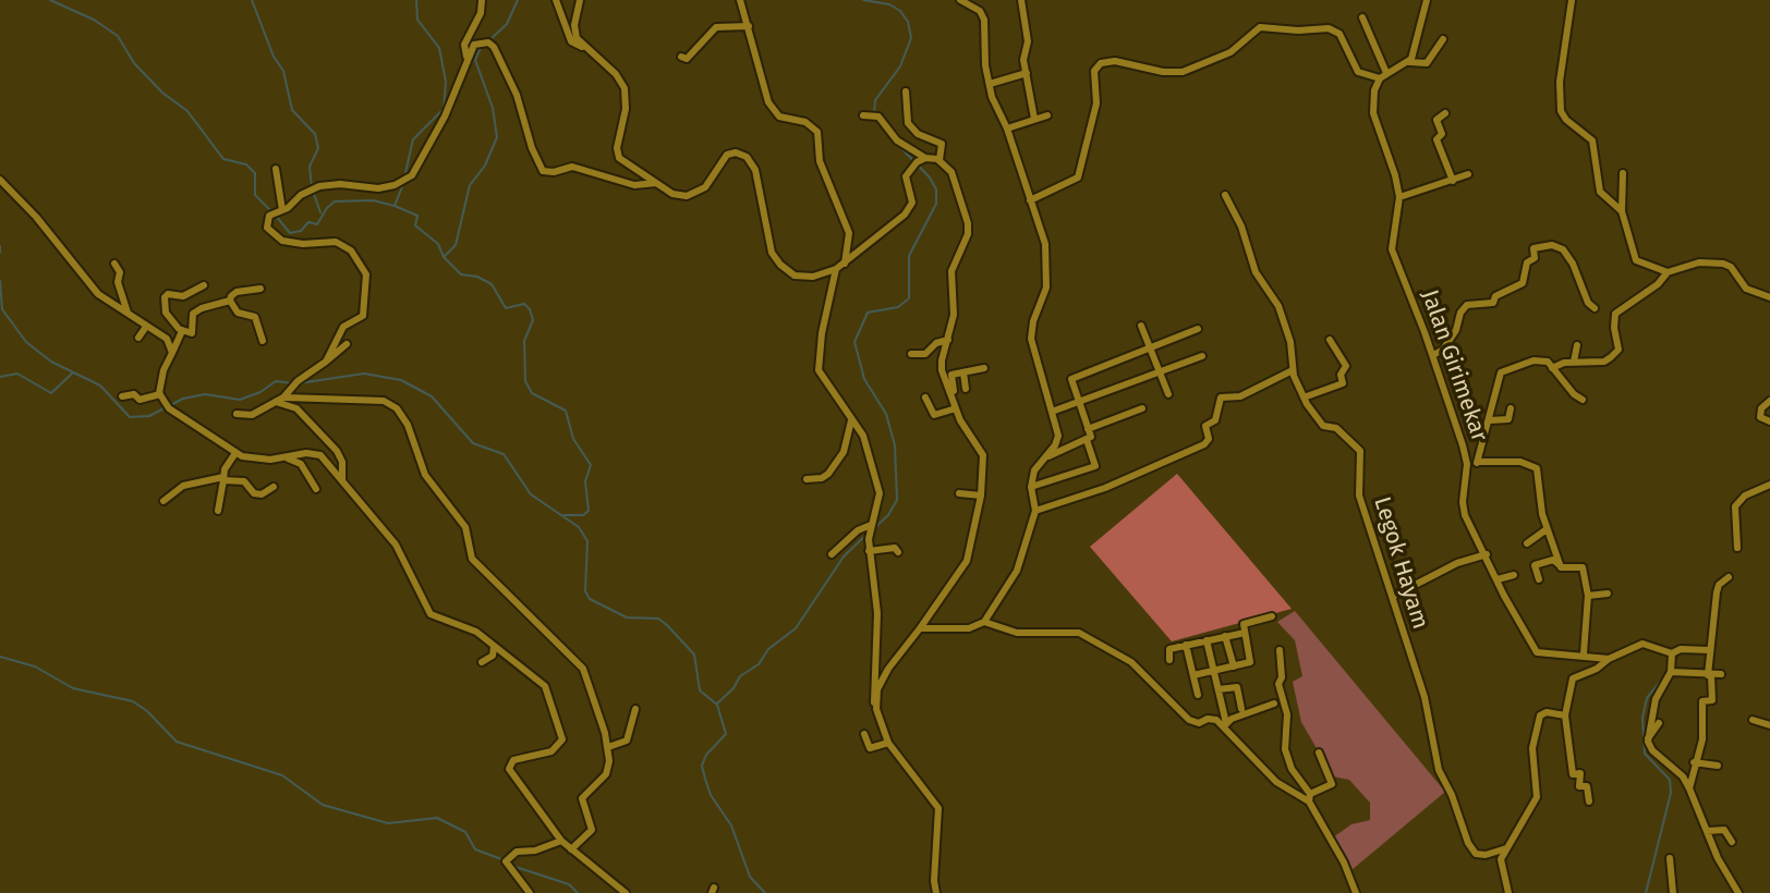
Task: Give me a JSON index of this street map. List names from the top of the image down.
{
  "streets": {
    "street": ["Jalan Girimekar", "Legok Hayam"]
  }
}
